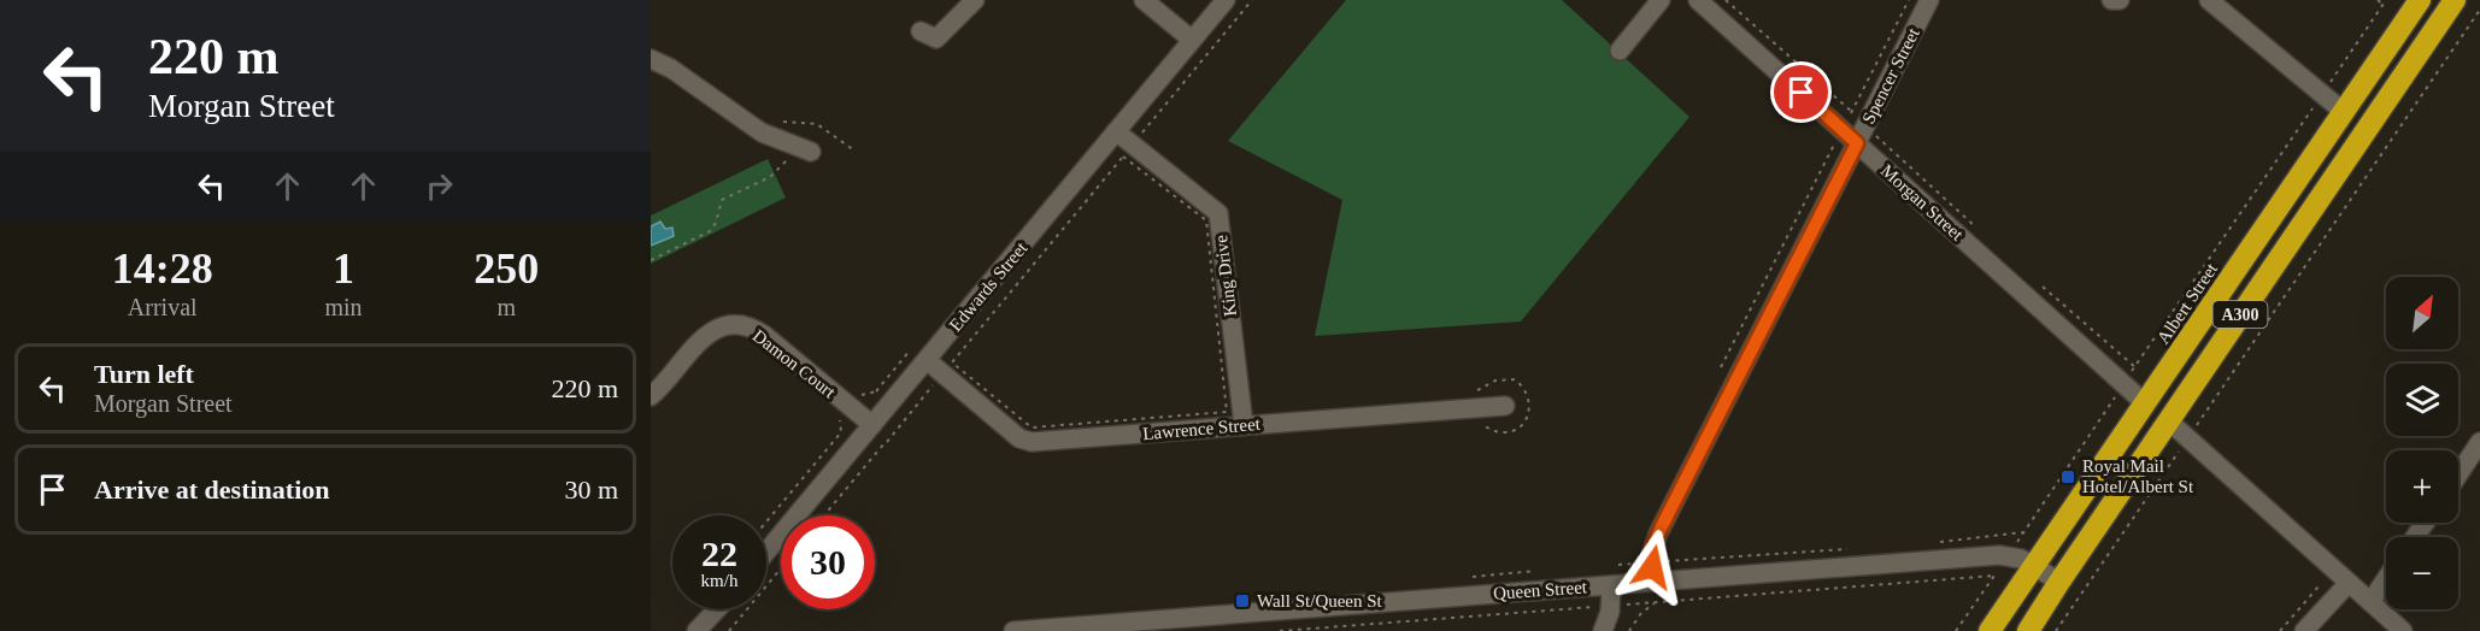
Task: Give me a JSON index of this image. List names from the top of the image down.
{
  "streets": {
    "highway": ["Albert Street", "A300"],
    "street": [
      "Spencer Street",
      "Morgan Street",
      "King Drive",
      "Edwards Street",
      "Damon Court",
      "Lawrence Street",
      "Queen Street"
    ]
  },
  "crossings": [
    ["Spencer Street", "Morgan Street"],
    ["Spencer Street", "Queen Street"],
    ["Morgan Street", "Albert Street"],
    ["King Drive", "Edwards Street"],
    ["King Drive", "Lawrence Street"],
    ["Edwards Street", "Damon Court"],
    ["Edwards Street", "Lawrence Street"],
    ["Albert Street", "Queen Street"],
    ["A300", "Queen Street"]
  ],
  "places": {
    "transit": ["Royal Mail Hotel/Albert St", "Wall St/Queen St"]
  },
  "north": "top right",
  "page": {
    "turn": ["220 m", "Morgan Street"],
    "eta": [
      "14:28",
      "Arrival",
      "1",
      "min",
      "250",
      "m"
    ],
    "map_buttons": ["+", "−"],
    "list": [
      {
        "name": "Turn left",
        "note": "Morgan Street",
        "value": "220 m"
      },
      {
        "name": "Arrive at destination",
        "value": "30 m"
      }
    ],
    "speed": "22 km/h",
    "limit": "30"
  }
}
